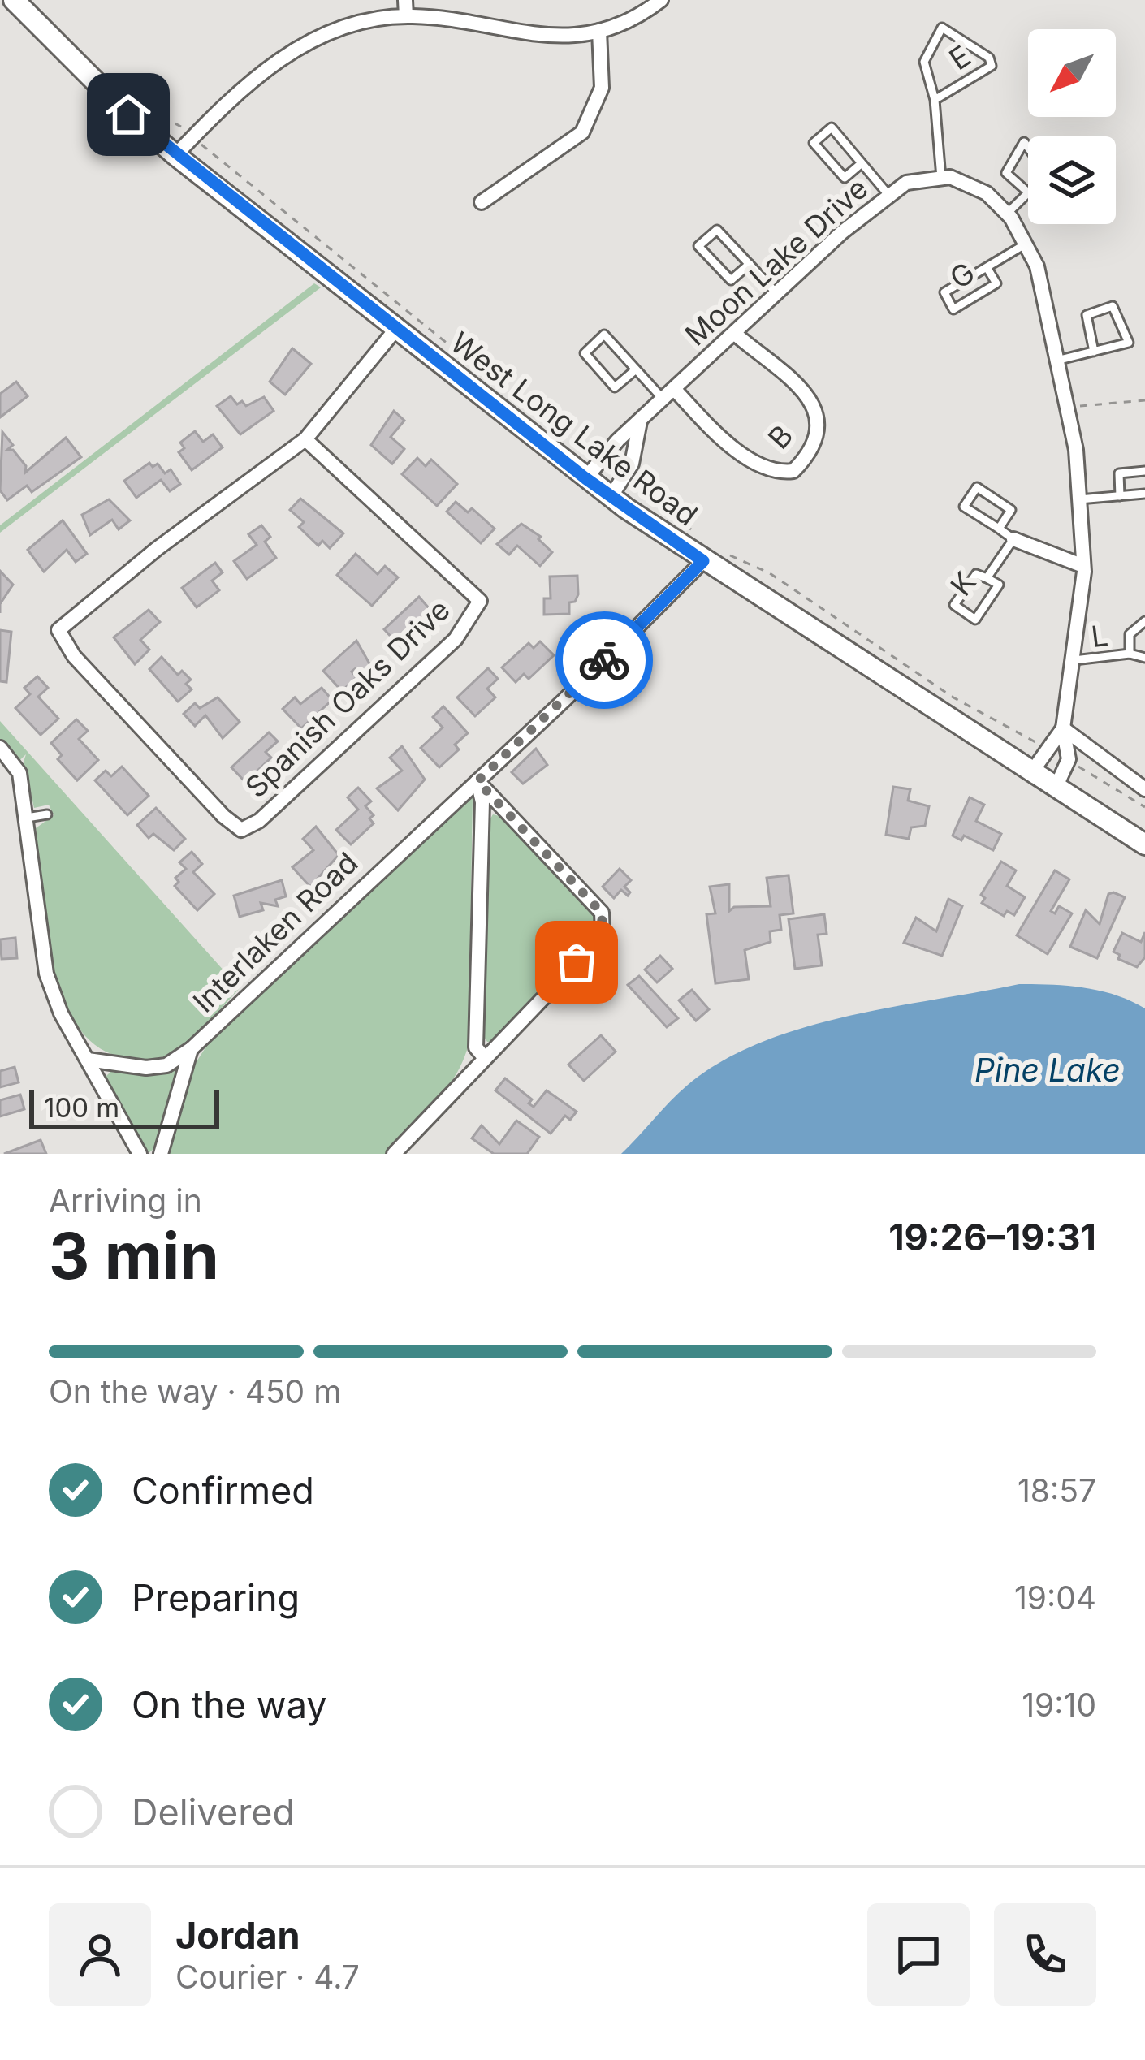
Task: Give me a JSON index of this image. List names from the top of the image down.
{
  "streets": {
    "main road": ["West Long Lake Road"],
    "street": [
      "Moon Lake Drive",
      "B",
      "Spanish Oaks Drive",
      "Interlaken Road"
    ],
    "lane": [
      "E",
      "G",
      "K",
      "L"
    ]
  },
  "crossings": [
    ["E", "Moon Lake Drive"],
    ["Moon Lake Drive", "West Long Lake Road"],
    ["Moon Lake Drive", "B"],
    ["West Long Lake Road", "Spanish Oaks Drive"],
    ["West Long Lake Road", "Interlaken Road"]
  ],
  "water": ["Pine Lake"],
  "scale_bar": "100 m",
  "north": "bottom left",
  "page": {
    "scale": "100 m",
    "heading": ["3 min", "Arriving in", "19:26–19:31"],
    "panel": ["Jordan", "Courier · 4.7"],
    "bar": "On the way · 450 m",
    "list": [
      ["Confirmed", "18:57"],
      ["Preparing", "19:04"],
      ["On the way", "19:10"],
      "Delivered"
    ]
  }
}
